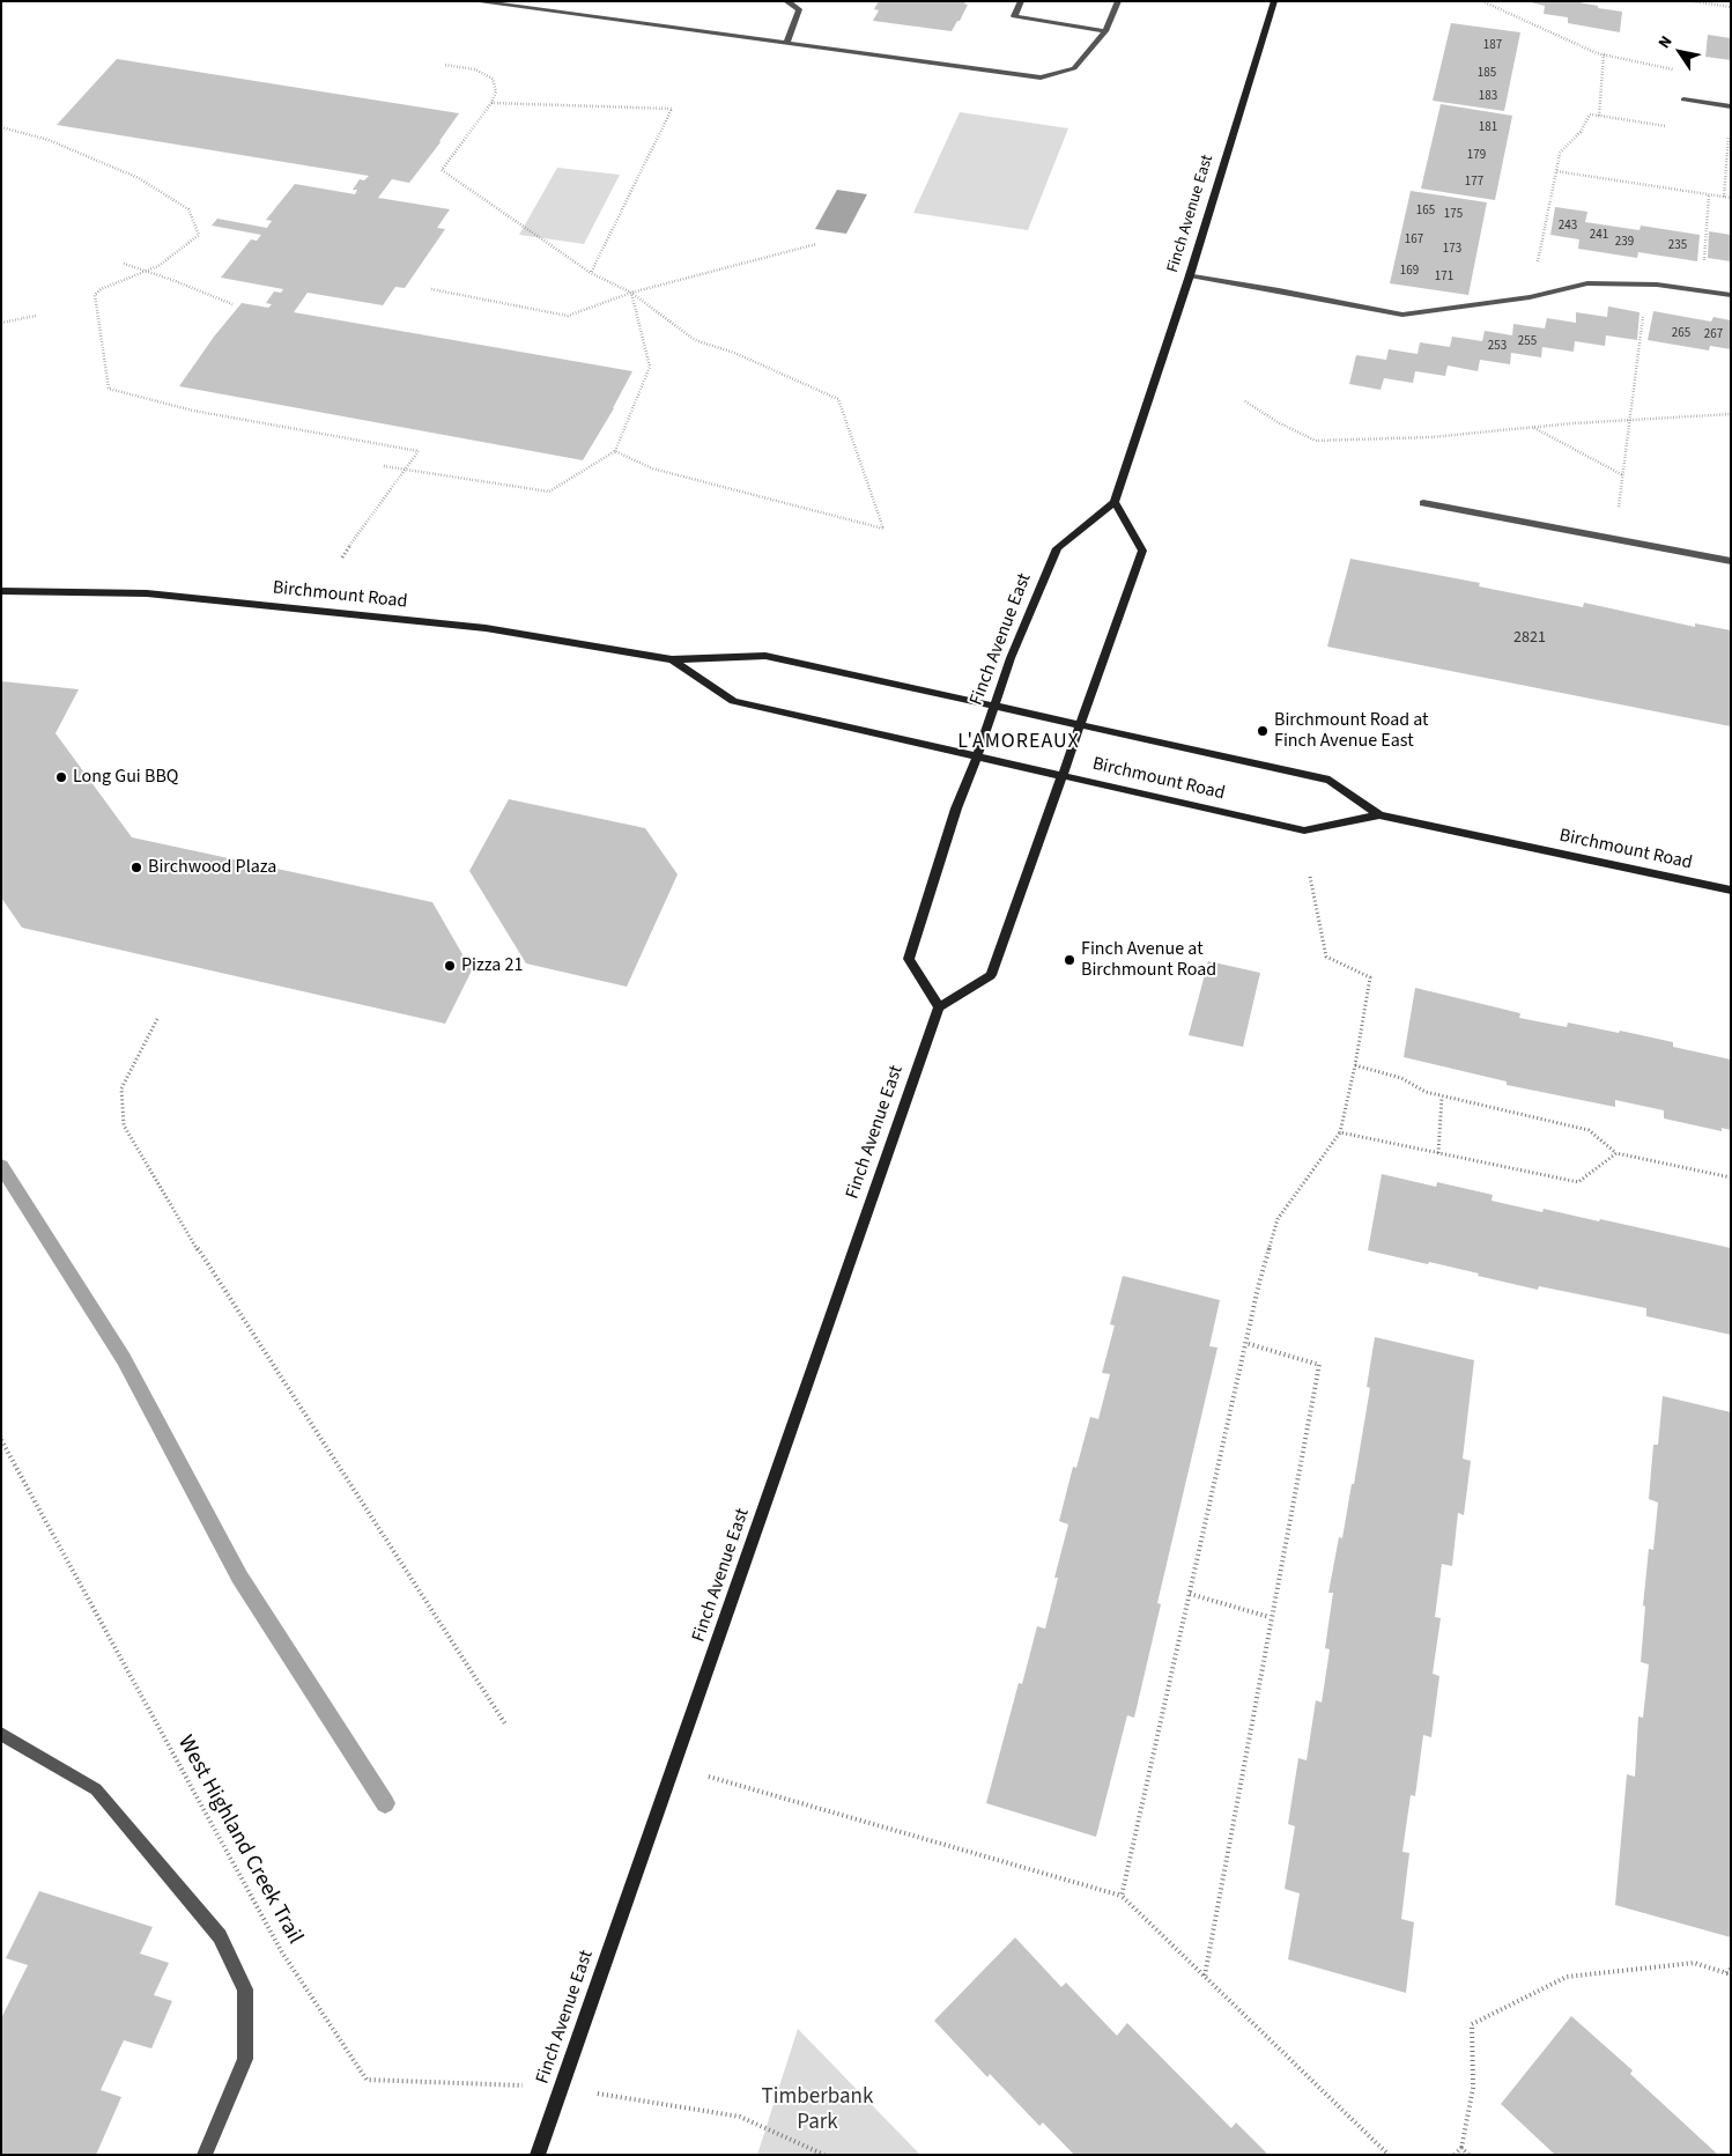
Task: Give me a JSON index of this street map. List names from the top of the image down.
{
  "streets": {
    "main road": ["Finch Avenue East", "Birchmount Road"],
    "path": ["West Highland Creek Trail"]
  },
  "crossings": [
    ["Finch Avenue East", "Birchmount Road"],
    ["Finch Avenue East", "West Highland Creek Trail"]
  ],
  "districts": ["L'AMOREAUX"],
  "parks": ["Timberbank Park"],
  "places": [
    "Birchmount Road at Finch Avenue East",
    "Long Gui BBQ",
    "Birchwood Plaza",
    "Finch Avenue at Birchmount Road",
    "Pizza 21"
  ],
  "house_numbers": [
    "187",
    "185",
    "183",
    "181",
    "179",
    "177",
    "165",
    "175",
    "243",
    "241",
    "167",
    "239",
    "235",
    "173",
    "169",
    "171",
    "265",
    "267",
    "255",
    "253",
    "2821"
  ],
  "north": "top left"
}
